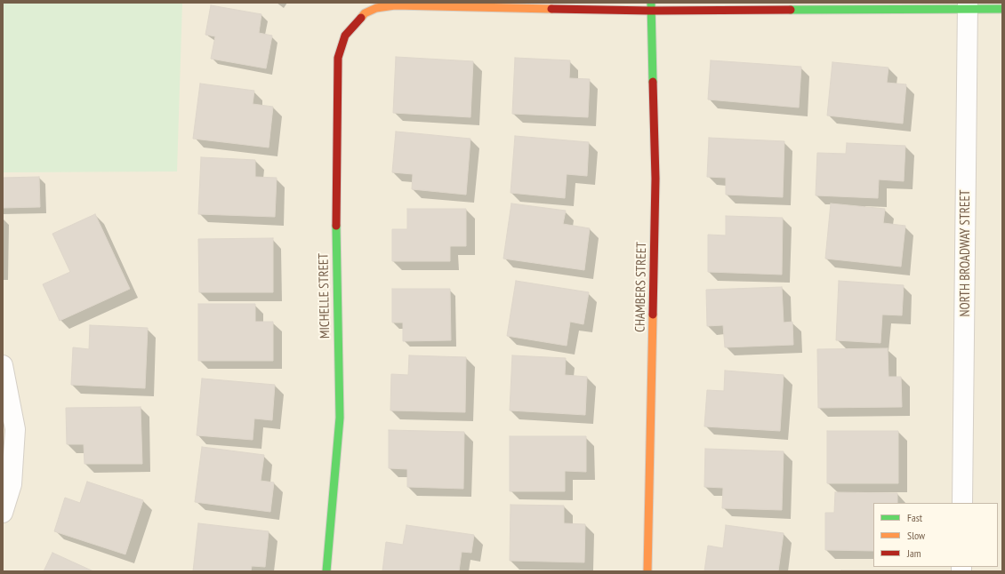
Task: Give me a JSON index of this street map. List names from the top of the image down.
{
  "streets": {
    "street": ["NORTH BROADWAY STREET", "CHAMBERS STREET", "MICHELLE STREET"]
  },
  "crossings": [
    ["NORTH BROADWAY STREET", "MICHELLE STREET"],
    ["CHAMBERS STREET", "MICHELLE STREET"]
  ],
  "legend": ["Fast", "Slow", "Jam"]
}
